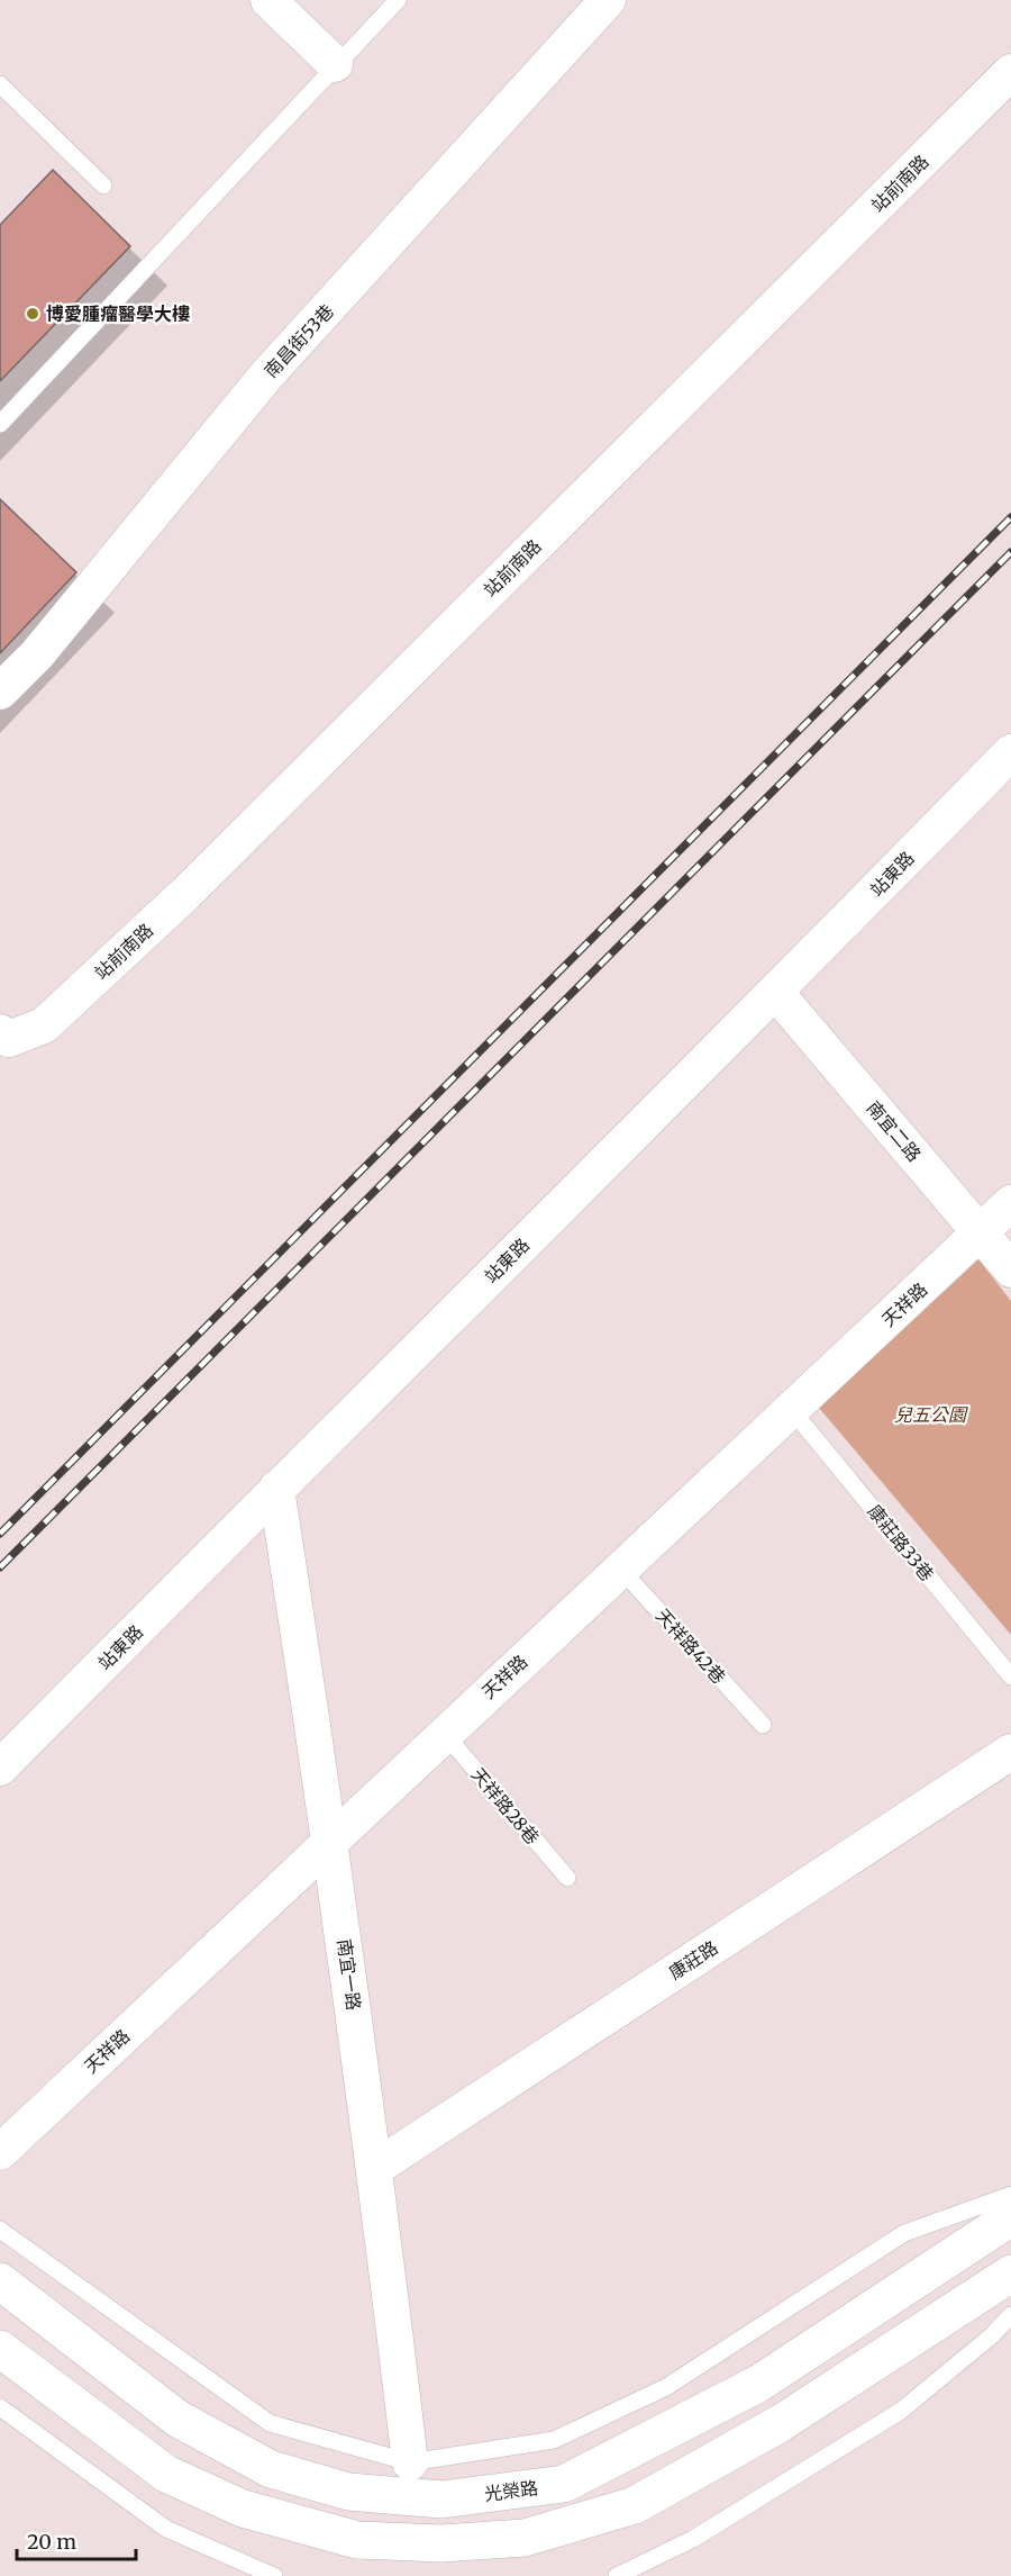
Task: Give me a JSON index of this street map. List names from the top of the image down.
{
  "streets": {
    "street": [
      "站前南路",
      "南昌街53巷",
      "站東路",
      "南宜二路",
      "天祥路",
      "康莊路",
      "南宜一路",
      "光榮路"
    ],
    "lane": ["康莊路33巷", "天祥路42巷", "天祥路28巷"]
  },
  "crossings": [
    ["站東路", "南宜二路"],
    ["站東路", "南宜一路"],
    ["南宜二路", "天祥路"],
    ["天祥路", "康莊路33巷"],
    ["天祥路", "天祥路42巷"],
    ["天祥路", "天祥路28巷"],
    ["天祥路", "南宜一路"],
    ["康莊路", "南宜一路"]
  ],
  "parks": ["兒五公園"],
  "places": ["博愛腫瘤醫學大樓"],
  "scale_bar": "20 m"
}
